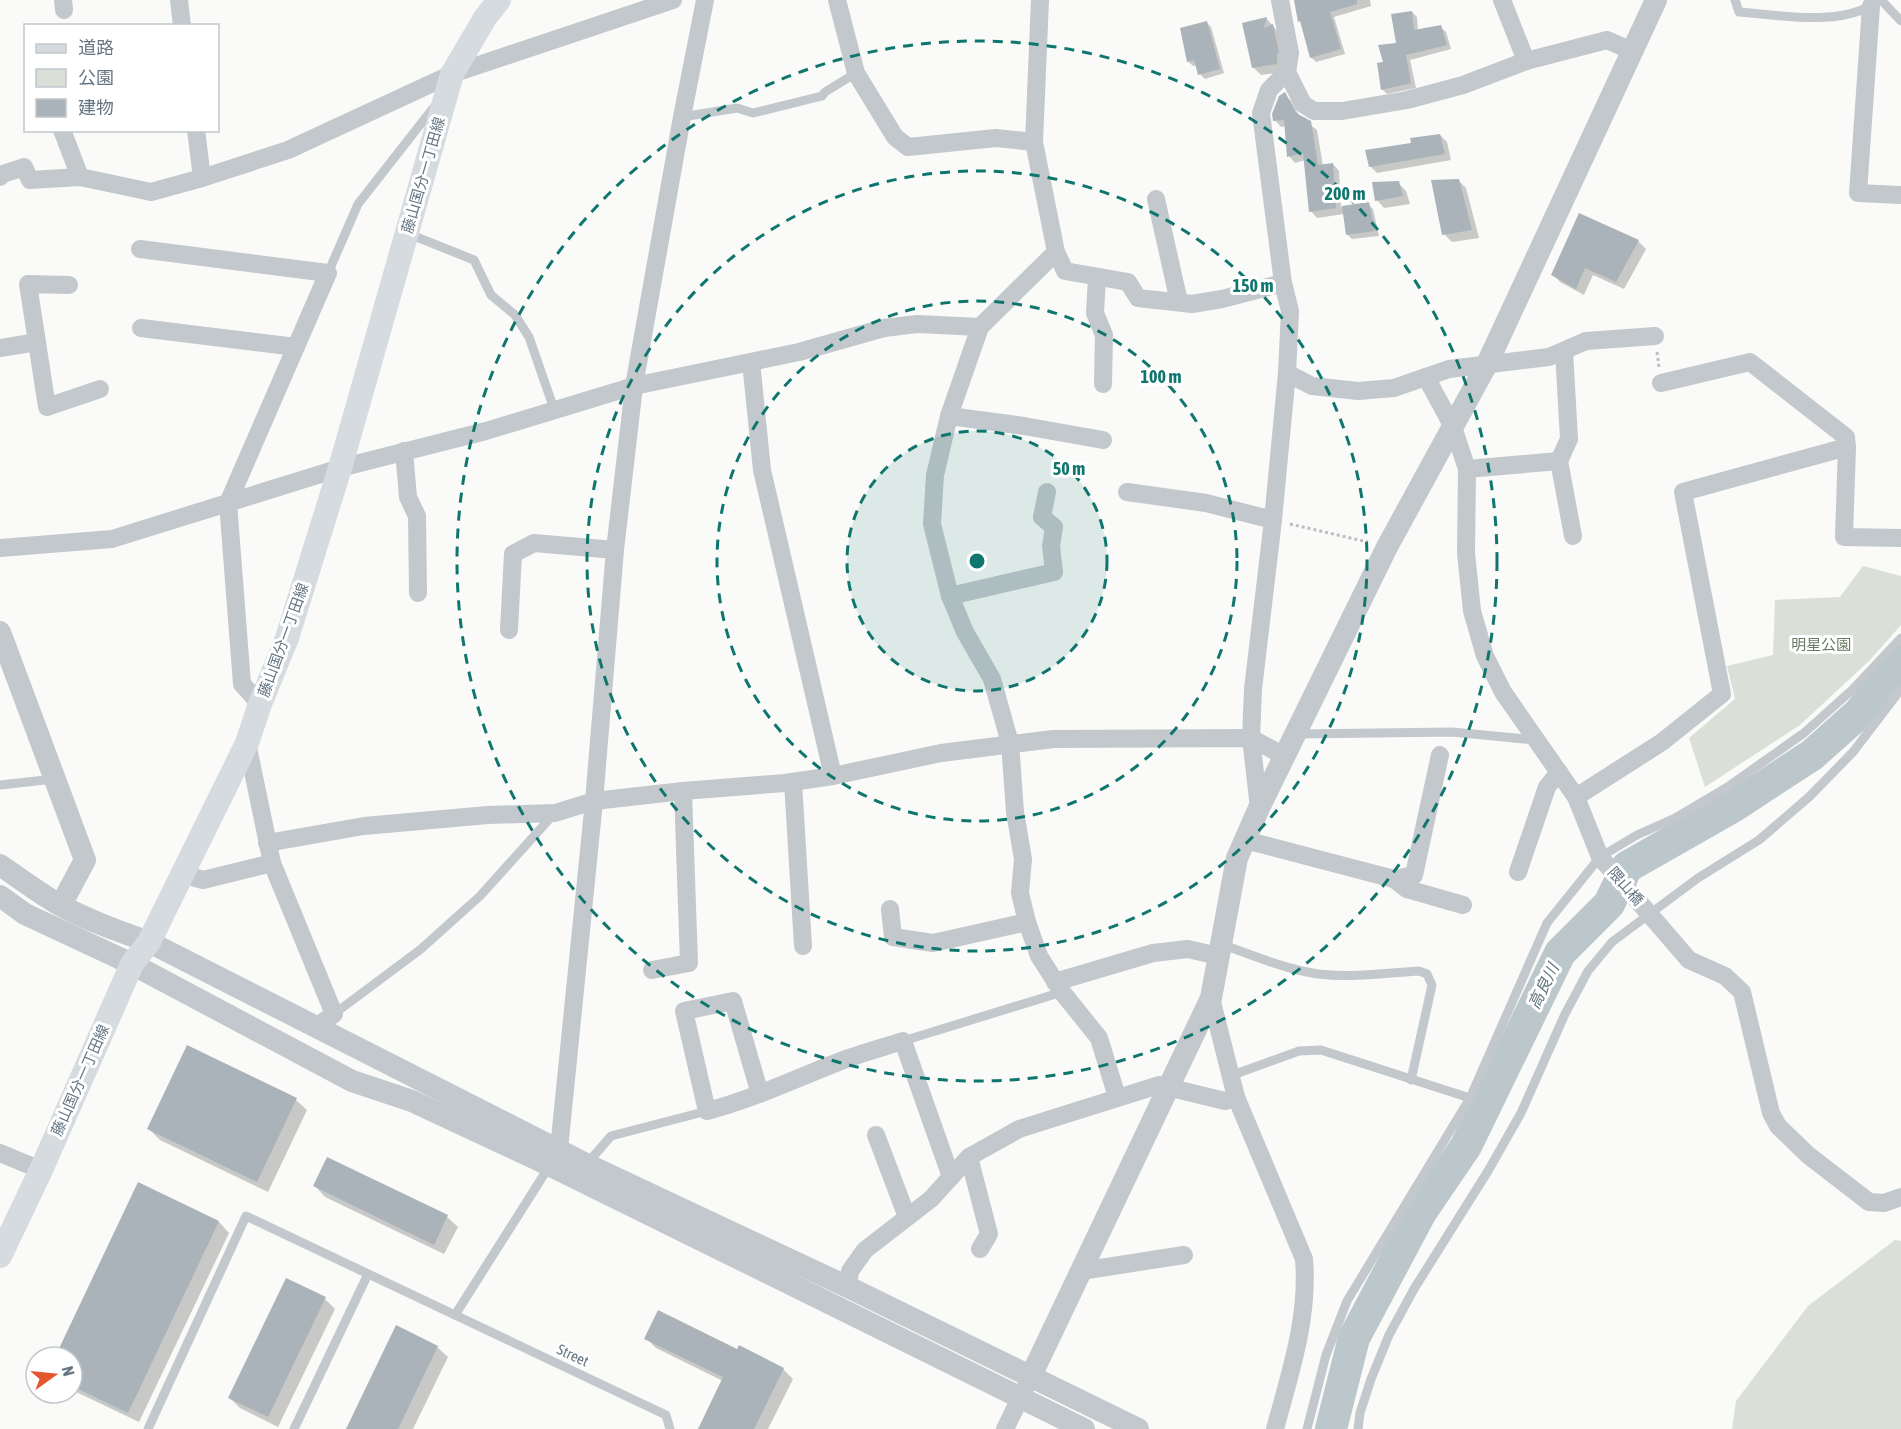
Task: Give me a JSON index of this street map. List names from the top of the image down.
{
  "streets": {
    "main road": ["藤山国分一丁田線"],
    "street": ["隈山橋"],
    "lane": ["Street"]
  },
  "water": ["高良川"],
  "parks": ["明星公園"],
  "legend": ["道路", "公園", "建物"],
  "north": "right",
  "rings": [
    "200 m",
    "150 m",
    "100 m",
    "50 m"
  ]
}
